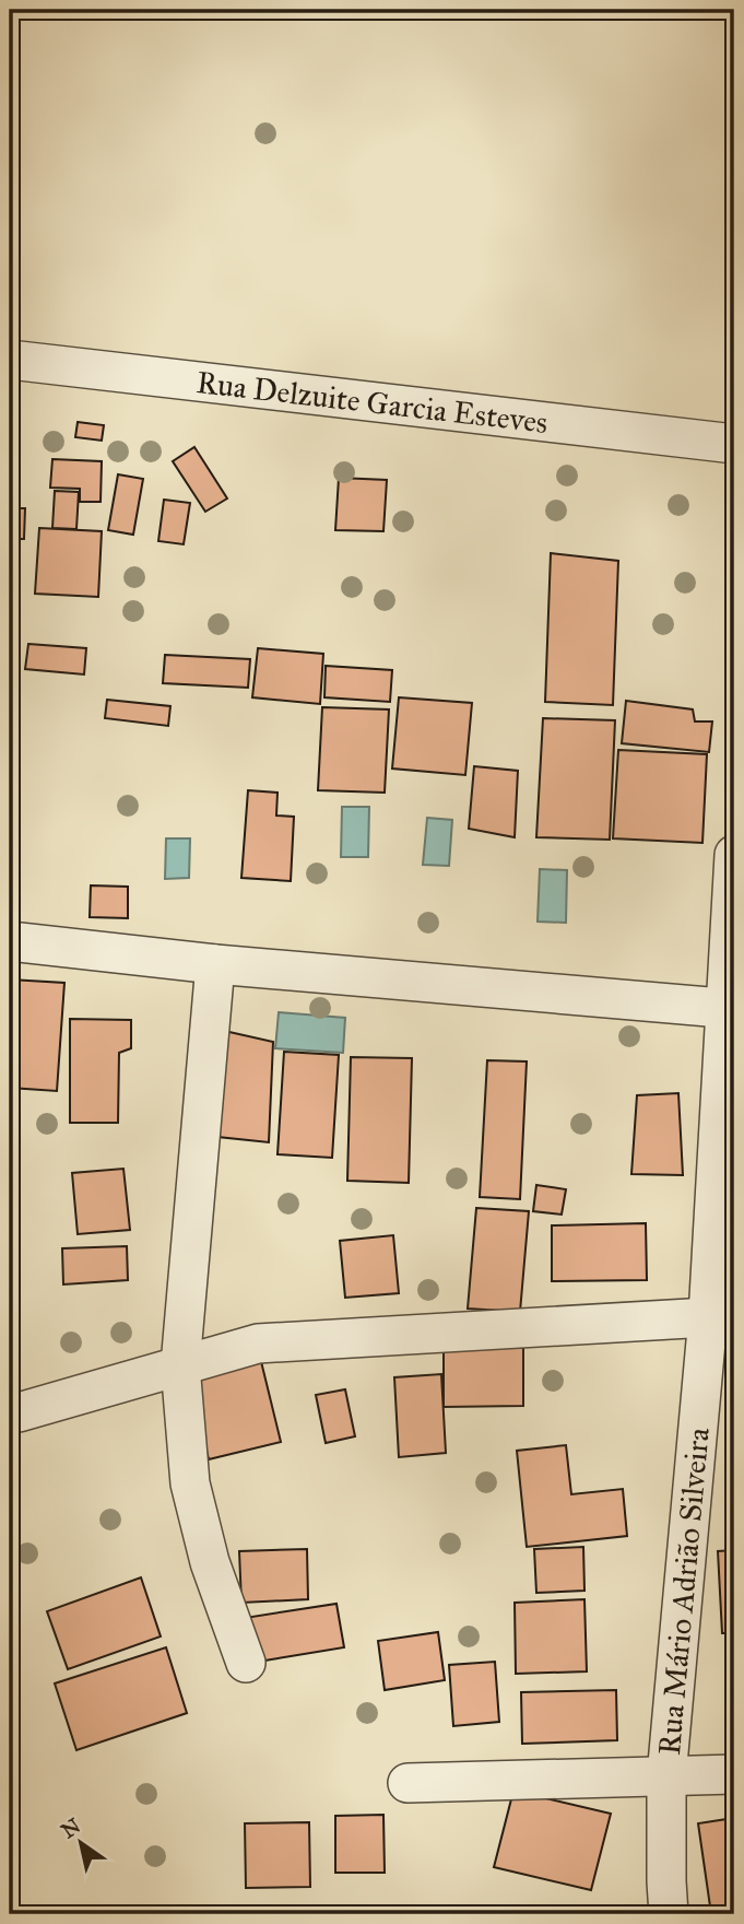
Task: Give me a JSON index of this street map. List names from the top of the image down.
{
  "streets": {
    "street": ["Rua Delzuite Garcia Esteves", "Rua Mário Adrião Silveira"]
  },
  "north": "top left"
}
